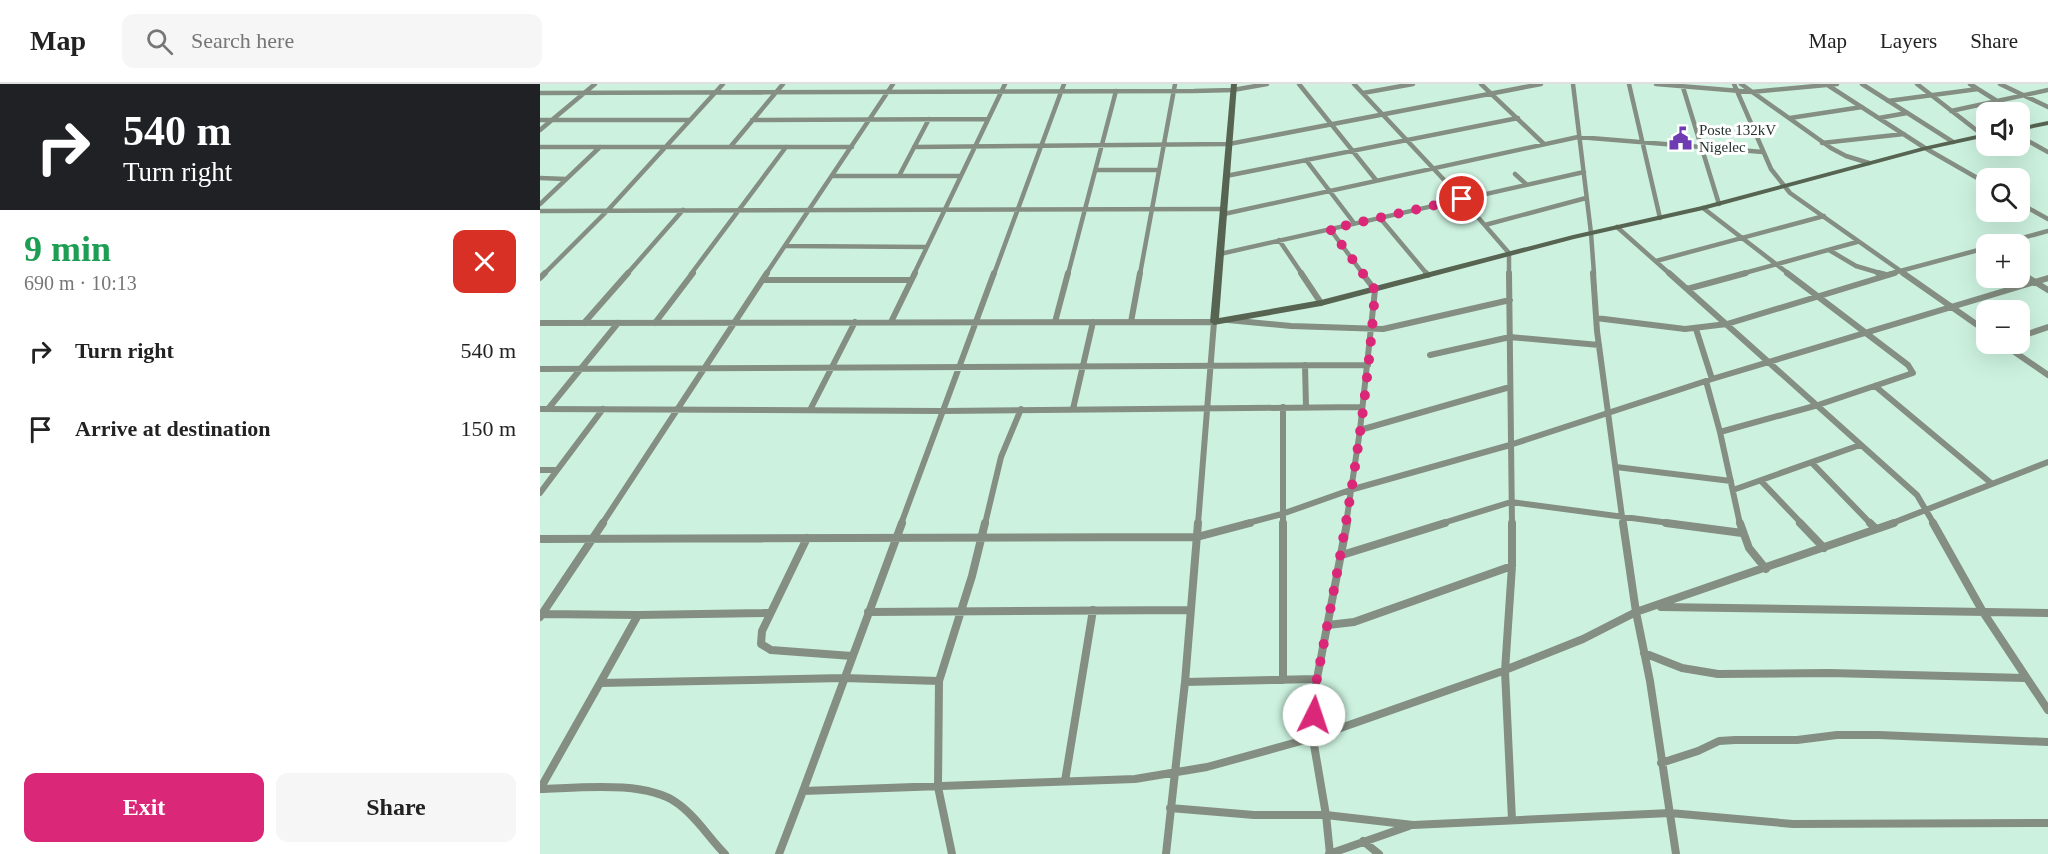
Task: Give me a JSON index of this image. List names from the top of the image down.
{
  "places": {
    "public building": ["Poste 132kV Nigelec"]
  },
  "page": {
    "header": "Map",
    "search": "Search here",
    "nav": ["Map", "Layers", "Share"],
    "turn": ["540 m", "Turn right"],
    "map_buttons": ["+", "−"],
    "heading": ["9 min", "690 m · 10:13"],
    "list": [
      {
        "name": "Turn right",
        "value": "540 m"
      },
      {
        "name": "Arrive at destination",
        "value": "150 m"
      }
    ],
    "buttons": ["Exit", "Share"]
  }
}
